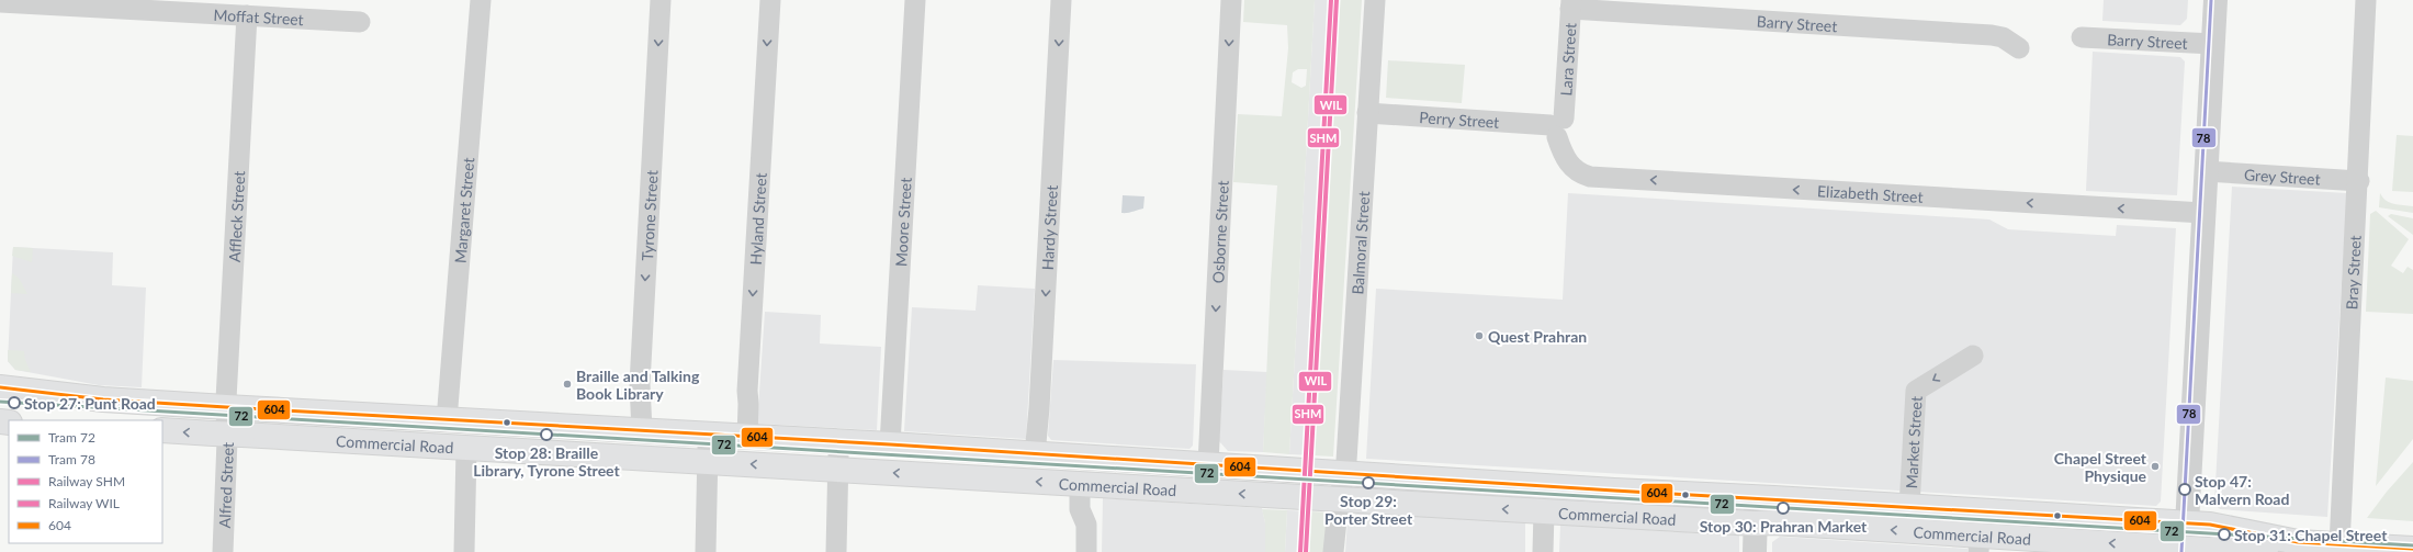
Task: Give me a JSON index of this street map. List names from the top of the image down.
{
  "streets": {
    "main road": ["Commercial Road"],
    "street": [
      "Moffat Street",
      "Barry Street",
      "Lara Street",
      "Perry Street",
      "Grey Street",
      "Elizabeth Street",
      "Margaret Street",
      "Tyrone Street",
      "Affleck Street",
      "Hyland Street",
      "Moore Street",
      "Hardy Street",
      "Osborne Street",
      "Balmoral Street",
      "Bray Street",
      "Market Street",
      "Alfred Street"
    ]
  },
  "crossings": [
    ["Moffat Street", "Affleck Street"],
    ["Barry Street", "Lara Street"],
    ["Lara Street", "Perry Street"],
    ["Lara Street", "Elizabeth Street"],
    ["Perry Street", "Elizabeth Street"],
    ["Perry Street", "Balmoral Street"],
    ["Grey Street", "Bray Street"],
    ["Margaret Street", "Commercial Road"],
    ["Tyrone Street", "Commercial Road"],
    ["Affleck Street", "Commercial Road"],
    ["Affleck Street", "Alfred Street"],
    ["Hyland Street", "Commercial Road"],
    ["Moore Street", "Commercial Road"],
    ["Hardy Street", "Commercial Road"],
    ["Osborne Street", "Commercial Road"],
    ["Balmoral Street", "Commercial Road"],
    ["Market Street", "Commercial Road"],
    ["Commercial Road", "Alfred Street"]
  ],
  "one_way": [
    "Elizabeth Street",
    "Tyrone Street",
    "Hyland Street",
    "Hardy Street",
    "Osborne Street",
    "Market Street"
  ],
  "places": [
    "Quest Prahran",
    "Braille and Talking Book Library",
    "Stop 27: Punt Road",
    "Stop 28: Braille Library, Tyrone Street",
    "Chapel Street Physique",
    "Stop 29: Porter Street",
    "Stop 47: Malvern Road",
    "Stop 30: Prahran Market",
    "Stop 31: Chapel Street"
  ],
  "lines": [
    "tram line 78",
    "rail line SHM",
    "rail line WIL",
    "transit line 604",
    "tram line 72"
  ],
  "legend": [
    "Tram 72",
    "Tram 78",
    "Railway SHM",
    "Railway WIL",
    "604"
  ]
}
